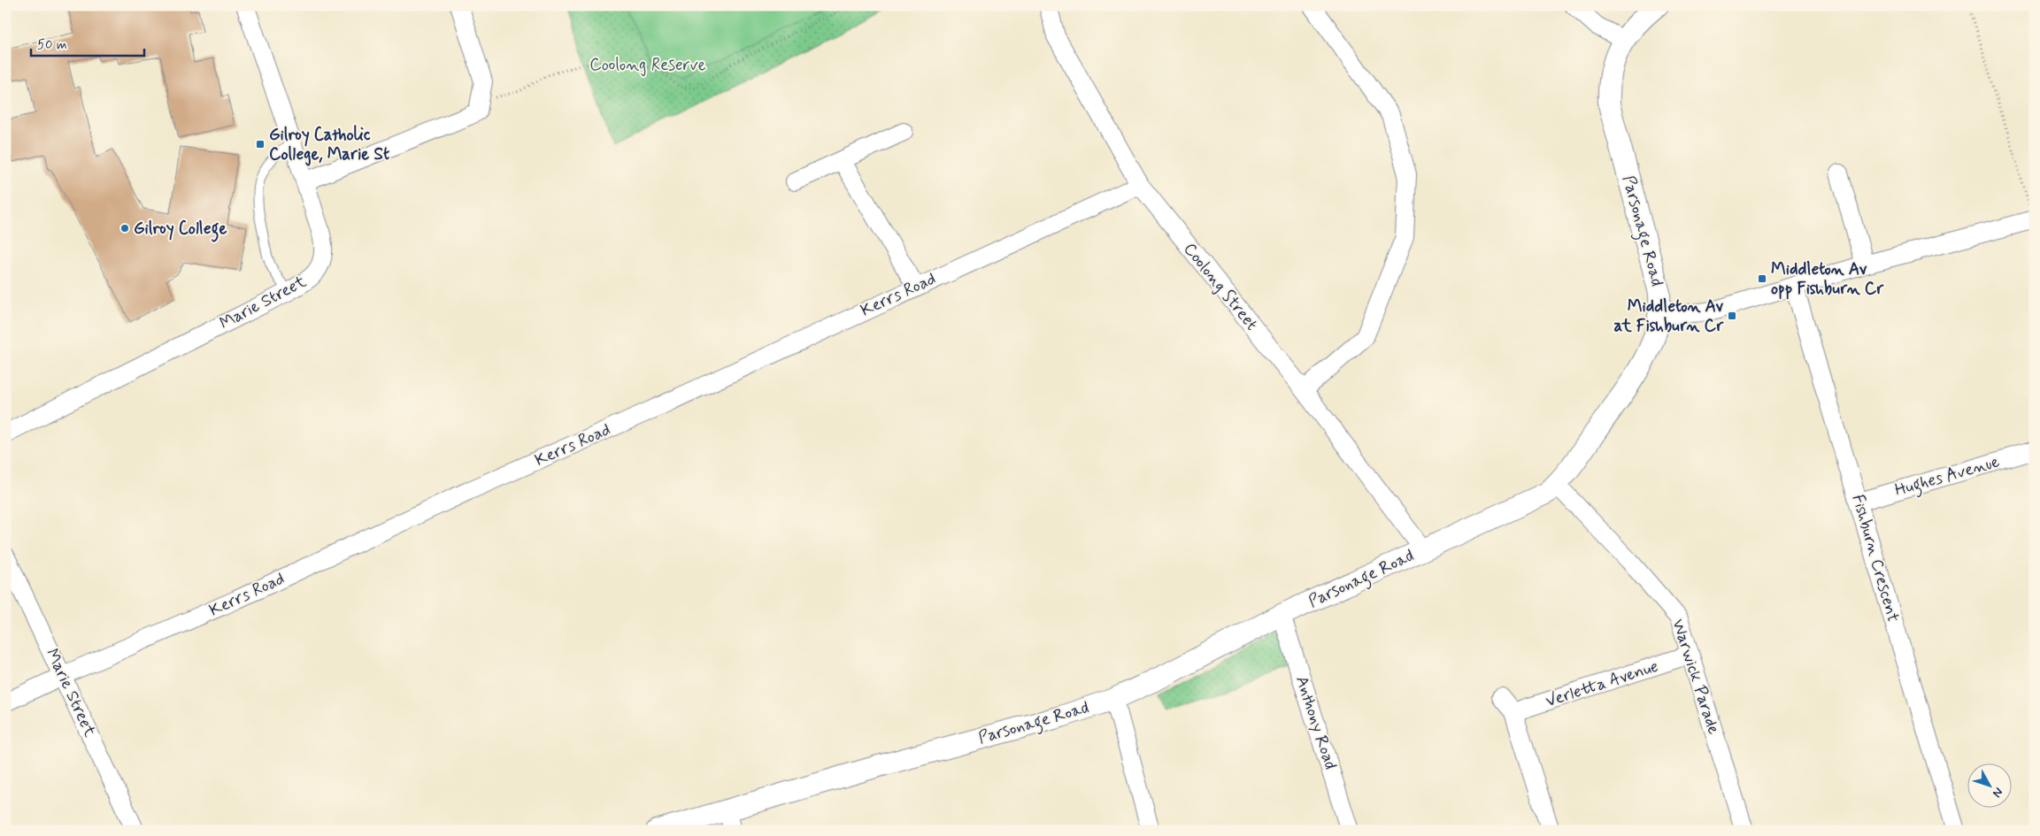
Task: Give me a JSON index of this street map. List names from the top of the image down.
{
  "streets": {
    "street": [
      "Parsonage Road",
      "Coolong Street",
      "Kerrs Road",
      "Marie Street",
      "Hughes Avenue",
      "Fishburn Crescent",
      "Warwick Parade",
      "Verletta Avenue",
      "Anthony Road"
    ]
  },
  "crossings": [
    ["Parsonage Road", "Coolong Street"],
    ["Parsonage Road", "Warwick Parade"],
    ["Parsonage Road", "Anthony Road"],
    ["Coolong Street", "Kerrs Road"],
    ["Kerrs Road", "Marie Street"],
    ["Hughes Avenue", "Fishburn Crescent"],
    ["Warwick Parade", "Verletta Avenue"]
  ],
  "parks": ["Coolong Reserve"],
  "places": {
    "transit": ["Gilroy Catholic College, Marie St", "Middleton Av opp Fishburn Cr", "Middleton Av at Fishburn Cr"],
    "other": ["Gilroy College"]
  },
  "scale_bar": "50 m",
  "north": "bottom right"
}
